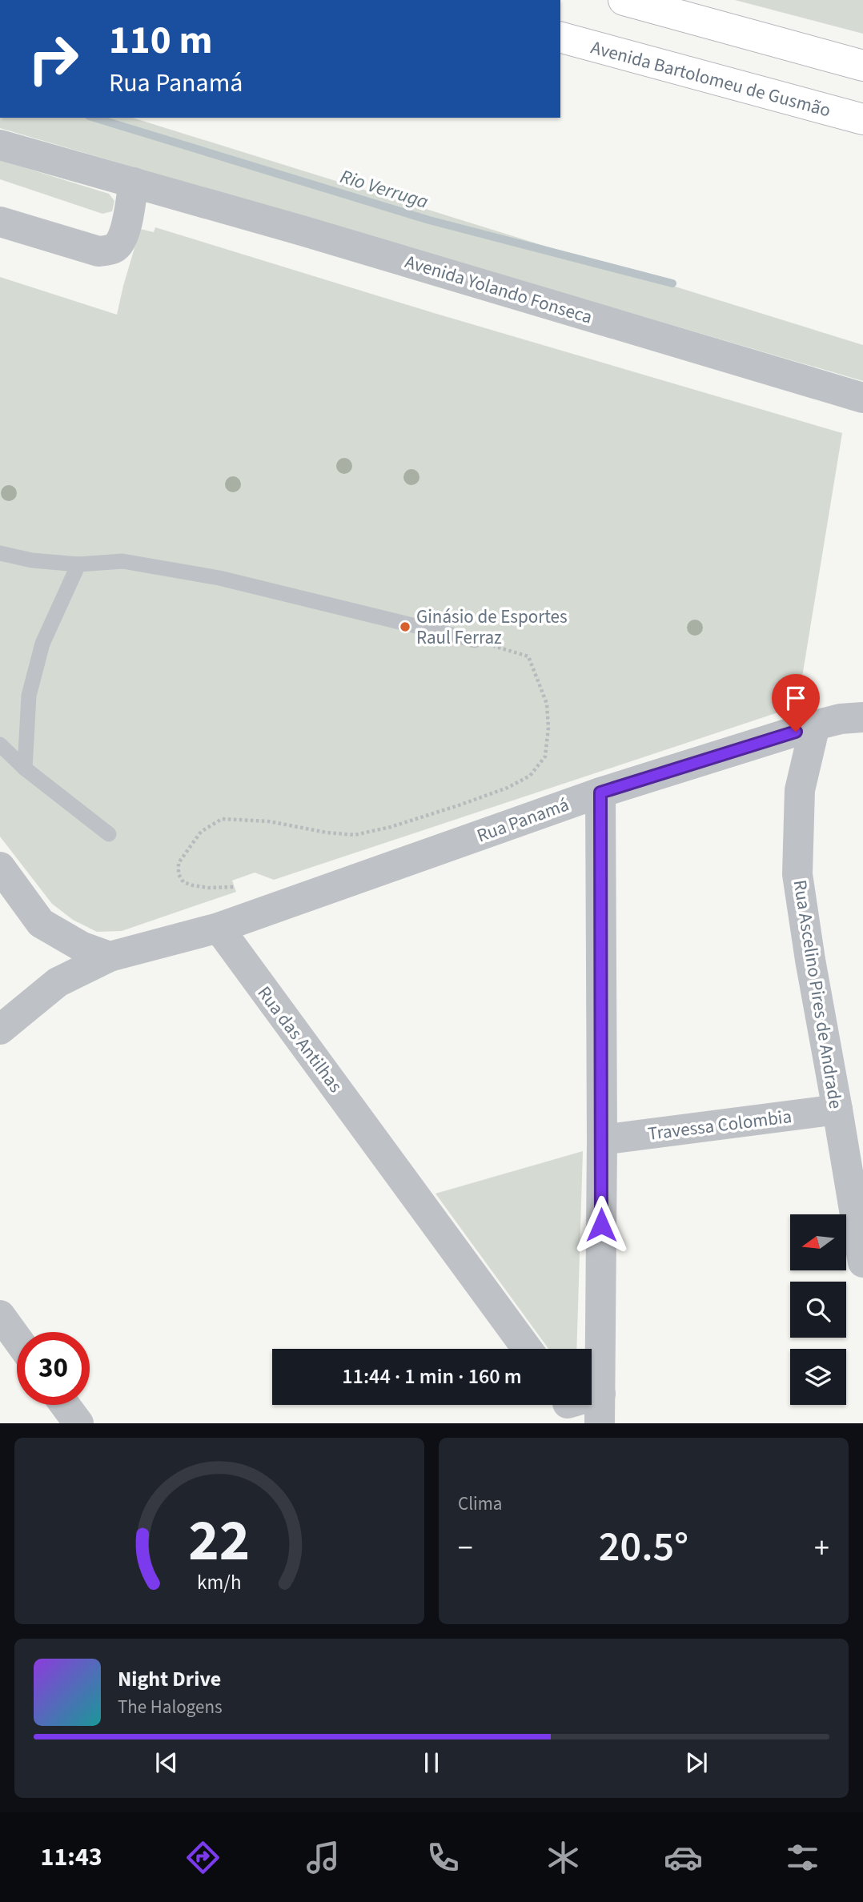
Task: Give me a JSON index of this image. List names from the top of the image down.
{
  "streets": {
    "main road": ["Avenida Bartolomeu de Gusmão"],
    "street": [
      "Avenida Yolando Fonseca",
      "Rua Panamá",
      "Rua Ascelino Pires de Andrade",
      "Rua das Antilhas",
      "Travessa Colombia"
    ]
  },
  "crossings": [
    ["Rua Panamá", "Rua Ascelino Pires de Andrade"],
    ["Rua Panamá", "Rua das Antilhas"],
    ["Rua Ascelino Pires de Andrade", "Travessa Colombia"]
  ],
  "water": ["Rio Verruga"],
  "places": ["Ginásio de Esportes Raul Ferraz"],
  "north": "left",
  "page": {
    "turn": ["110 m", "Rua Panamá"],
    "limit": "30",
    "trip": "11:44 · 1 min · 160 m",
    "tile": "Clima",
    "heat": ["−", "20.5°", "+"],
    "song": ["Night Drive", "The Halogens"],
    "tabs": "11:43",
    "gauge": ["22", "km/h"]
  }
}
